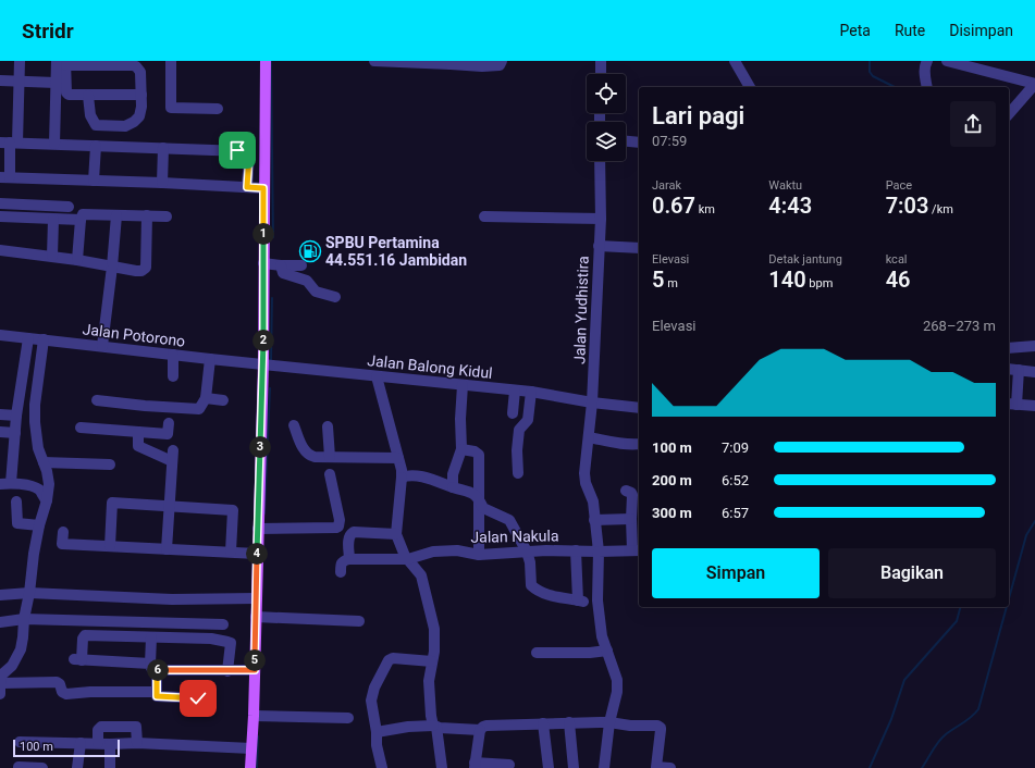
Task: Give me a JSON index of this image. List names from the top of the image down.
{
  "streets": {
    "street": [
      "Jalan Yudhistira",
      "Jalan Potorono",
      "Jalan Balong Kidul",
      "Jalan Nakula"
    ]
  },
  "crossings": [
    ["Jalan Yudhistira", "Jalan Balong Kidul"],
    ["Jalan Yudhistira", "Jalan Nakula"],
    ["Jalan Potorono", "Jalan Balong Kidul"]
  ],
  "places": {
    "fuel station": ["SPBU Pertamina 44.551.16 Jambidan"]
  },
  "scale_bar": "100 m",
  "page": {
    "header": "Stridr",
    "nav": ["Peta", "Rute", "Disimpan"],
    "heading": ["Lari pagi", "07:59"],
    "stats": [
      ["Jarak", "0.67 km"],
      ["Waktu", "4:43"],
      ["Pace", "7:03 /km"],
      ["Elevasi", "5 m"],
      ["Detak jantung", "140 bpm"],
      ["kcal", "46"]
    ],
    "pins": [
      "1",
      "2",
      "3",
      "4",
      "5",
      "6"
    ],
    "chart": ["Elevasi", "268–273 m"],
    "list": [
      {
        "name": "100 m",
        "note": "7:09"
      },
      {
        "name": "200 m",
        "note": "6:52"
      },
      {
        "name": "300 m",
        "note": "6:57"
      }
    ],
    "buttons": ["Simpan", "Bagikan"],
    "scale": "100 m"
  }
}
